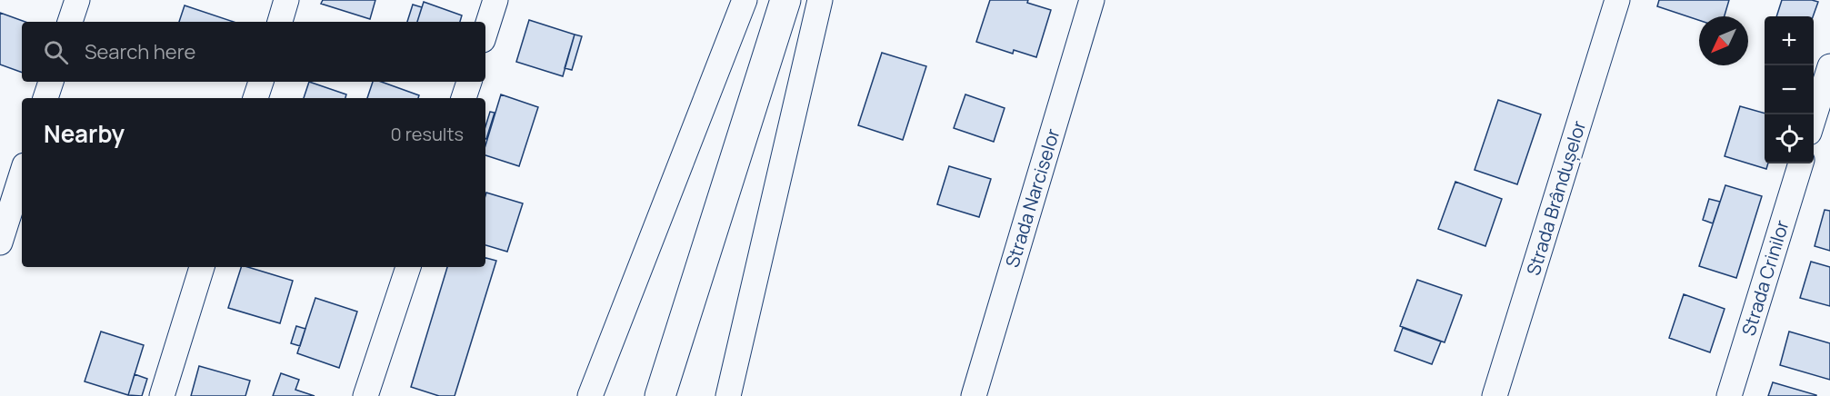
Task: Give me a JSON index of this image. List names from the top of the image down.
{
  "streets": {
    "street": ["Strada Narciselor", "Strada Brândușelor", "Strada Crinilor"]
  },
  "north": "bottom left",
  "page": {
    "map_buttons": ["+", "−"],
    "search": "Search here",
    "heading": ["Nearby", "0 results"]
  }
}
